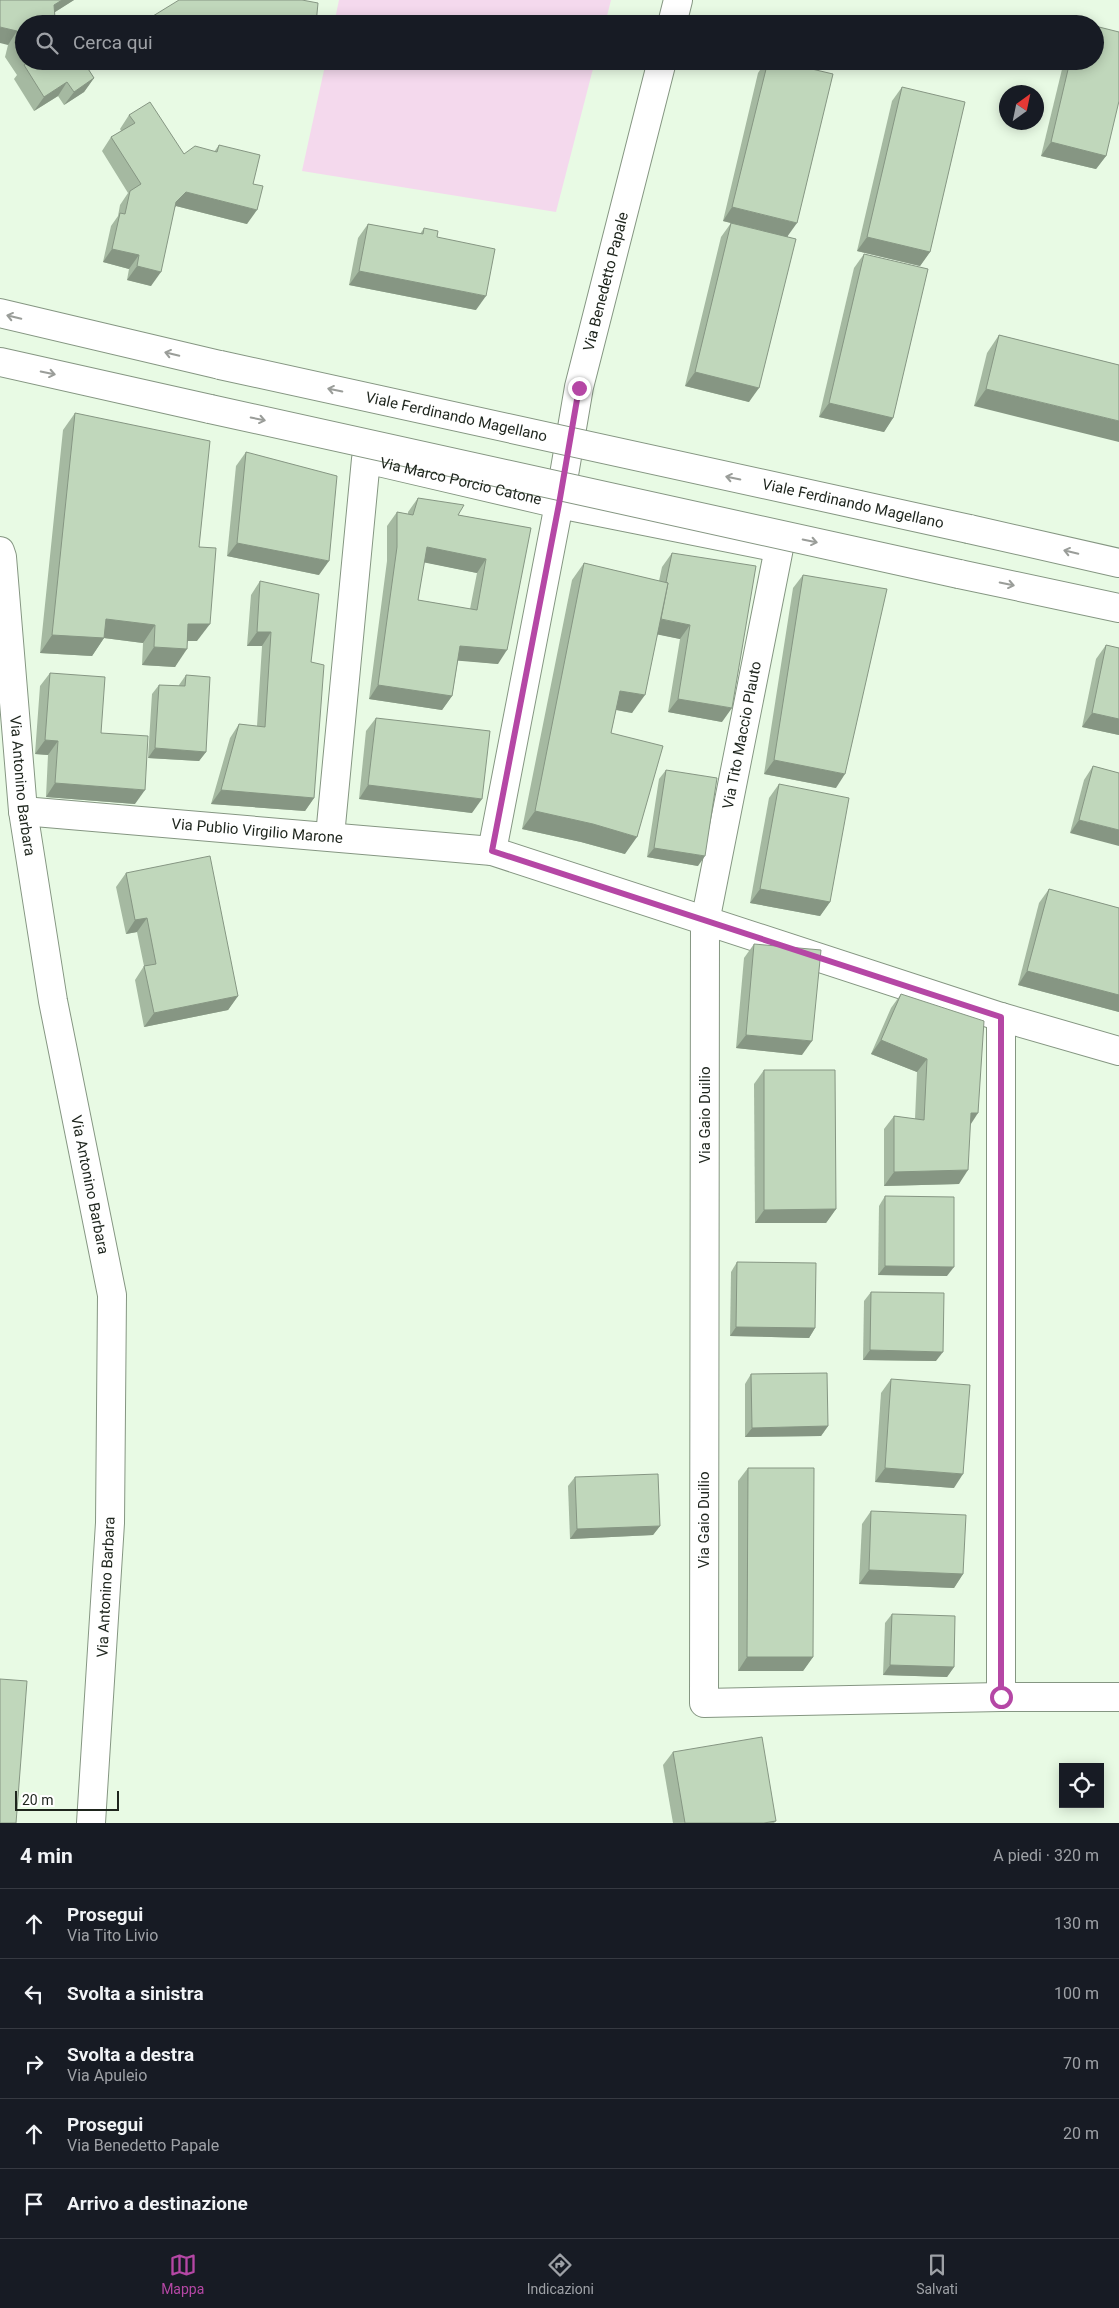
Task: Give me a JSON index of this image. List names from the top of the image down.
{
  "streets": {
    "street": [
      "Via Benedetto Papale",
      "Viale Ferdinando Magellano",
      "Via Marco Porcio Catone",
      "Via Tito Maccio Plauto",
      "Via Antonino Barbara",
      "Via Publio Virgilio Marone",
      "Via Gaio Duilio"
    ]
  },
  "crossings": [
    ["Via Benedetto Papale", "Via Marco Porcio Catone"],
    ["Via Benedetto Papale", "Via Publio Virgilio Marone"],
    ["Via Marco Porcio Catone", "Via Tito Maccio Plauto"],
    ["Via Marco Porcio Catone", "Via Publio Virgilio Marone"],
    ["Via Tito Maccio Plauto", "Via Publio Virgilio Marone"],
    ["Via Tito Maccio Plauto", "Via Gaio Duilio"],
    ["Via Antonino Barbara", "Via Publio Virgilio Marone"],
    ["Via Publio Virgilio Marone", "Via Gaio Duilio"]
  ],
  "scale_bar": "20 m",
  "north": "top right",
  "page": {
    "search": "Cerca qui",
    "scale": "20 m",
    "heading": ["4 min", "A piedi · 320 m"],
    "list": [
      ["Prosegui", "Via Tito Livio", "130 m"],
      ["Svolta a sinistra", "100 m"],
      ["Svolta a destra", "Via Apuleio", "70 m"],
      ["Prosegui", "Via Benedetto Papale", "20 m"],
      "Arrivo a destinazione"
    ],
    "nav": ["Mappa", "Indicazioni", "Salvati"]
  }
}
